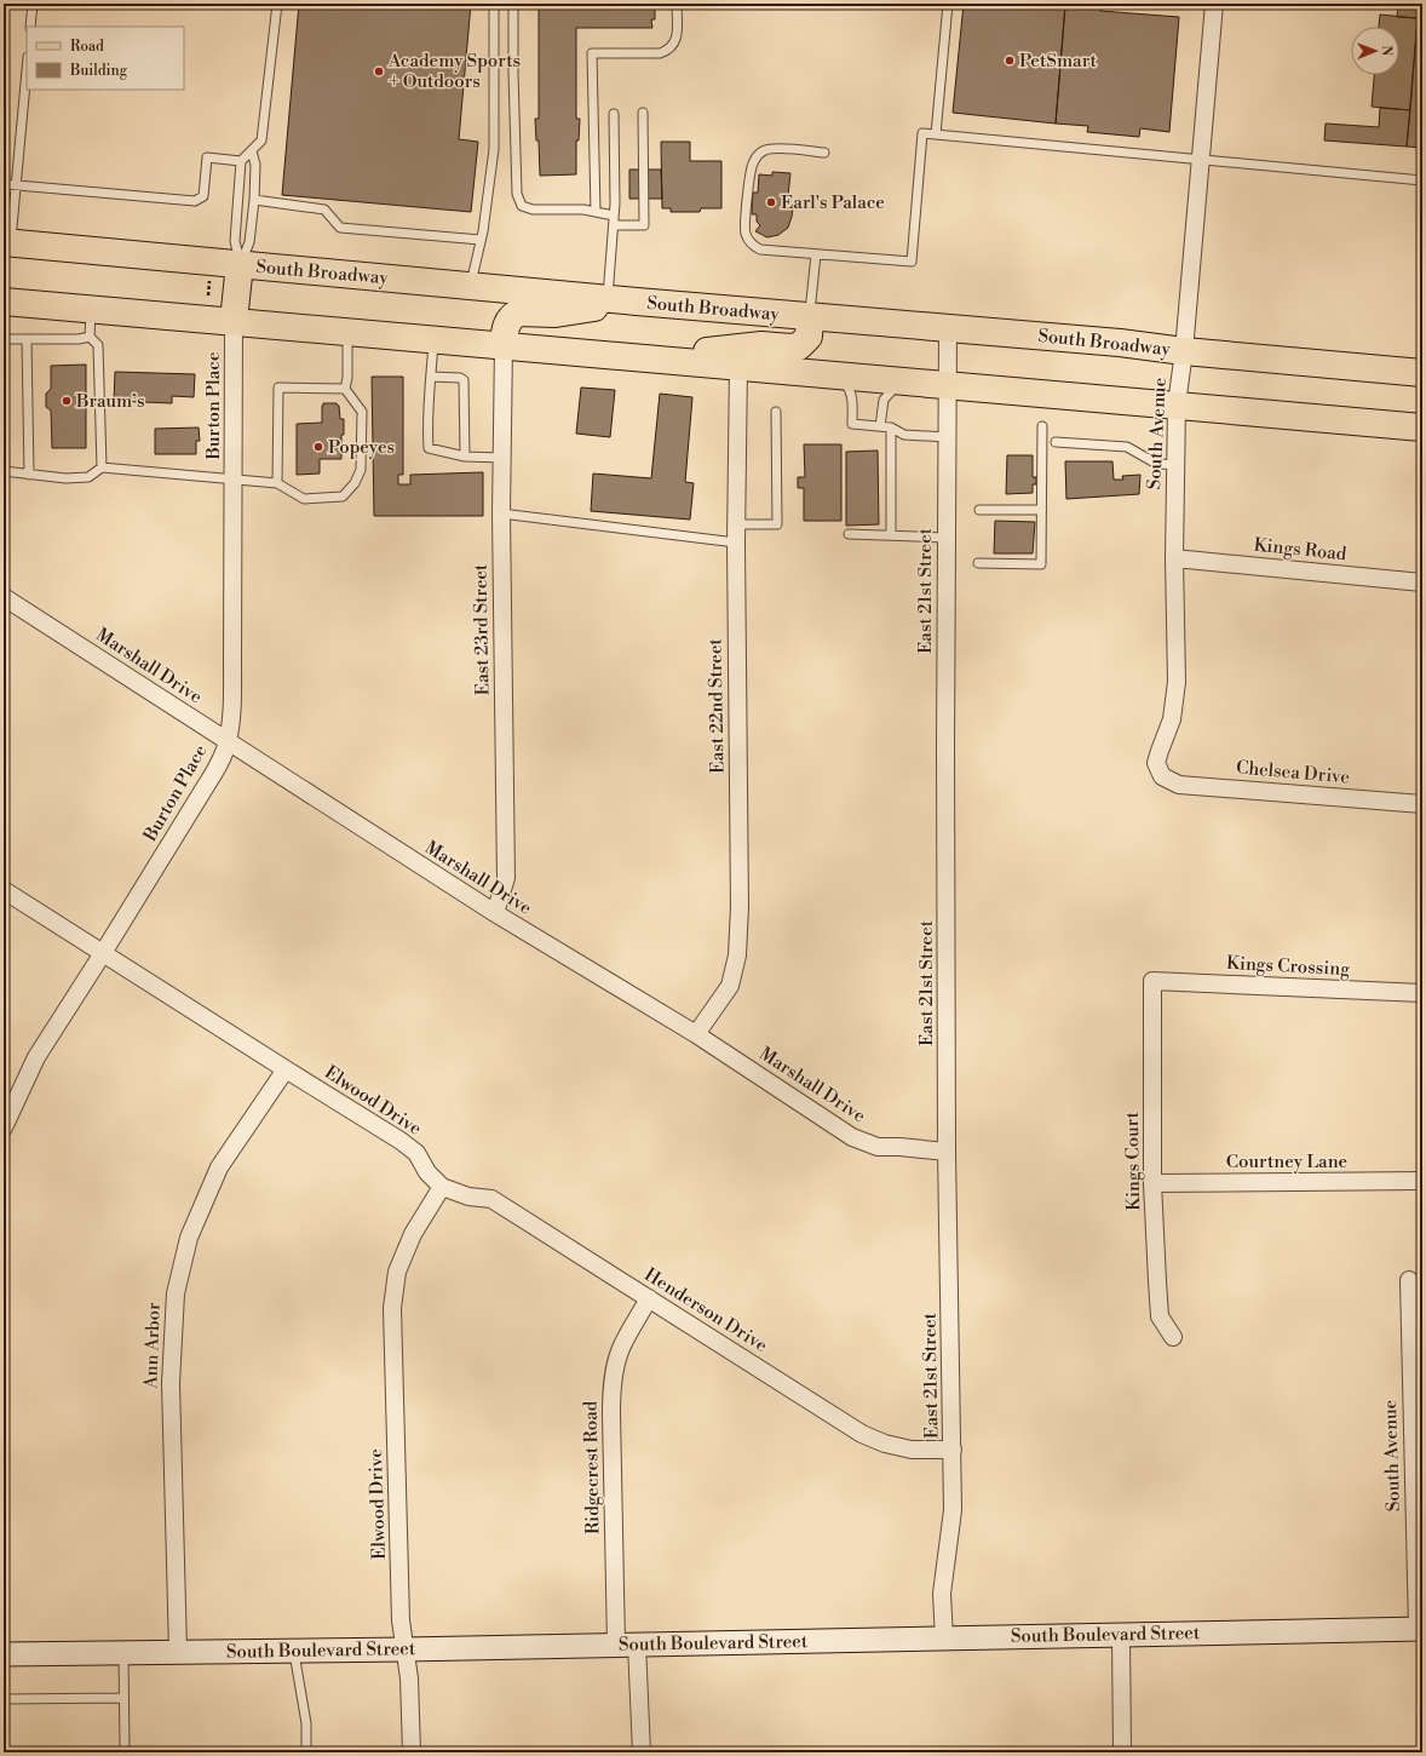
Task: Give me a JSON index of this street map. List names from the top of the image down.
{
  "streets": {
    "main road": ["South Broadway", "South Boulevard Street"],
    "street": [
      "Burton Place",
      "South Avenue",
      "Kings Road",
      "East 21st Street",
      "East 23rd Street",
      "Marshall Drive",
      "East 22nd Street",
      "Chelsea Drive",
      "Kings Crossing",
      "Elwood Drive",
      "Kings Court",
      "Courtney Lane",
      "Henderson Drive",
      "Ann Arbor",
      "Ridgecrest Road"
    ]
  },
  "crossings": [
    ["South Broadway", "South Avenue"],
    ["South Broadway", "East 21st Street"],
    ["Burton Place", "Marshall Drive"],
    ["Burton Place", "Elwood Drive"],
    ["South Avenue", "Kings Road"],
    ["South Avenue", "Chelsea Drive"],
    ["South Avenue", "South Boulevard Street"],
    ["East 21st Street", "Marshall Drive"],
    ["East 21st Street", "Henderson Drive"],
    ["East 21st Street", "South Boulevard Street"],
    ["East 23rd Street", "Marshall Drive"],
    ["Marshall Drive", "East 22nd Street"],
    ["Kings Crossing", "Kings Court"],
    ["Elwood Drive", "Henderson Drive"],
    ["Elwood Drive", "Ann Arbor"],
    ["Elwood Drive", "South Boulevard Street"],
    ["Kings Court", "Courtney Lane"],
    ["Henderson Drive", "Ridgecrest Road"],
    ["Ann Arbor", "South Boulevard Street"],
    ["Ridgecrest Road", "South Boulevard Street"]
  ],
  "places": [
    "PetSmart",
    "Academy Sports + Outdoors",
    "Earl's Palace",
    "Braum’s",
    "Popeyes"
  ],
  "legend": ["Road", "Building"],
  "north": "right"
}
